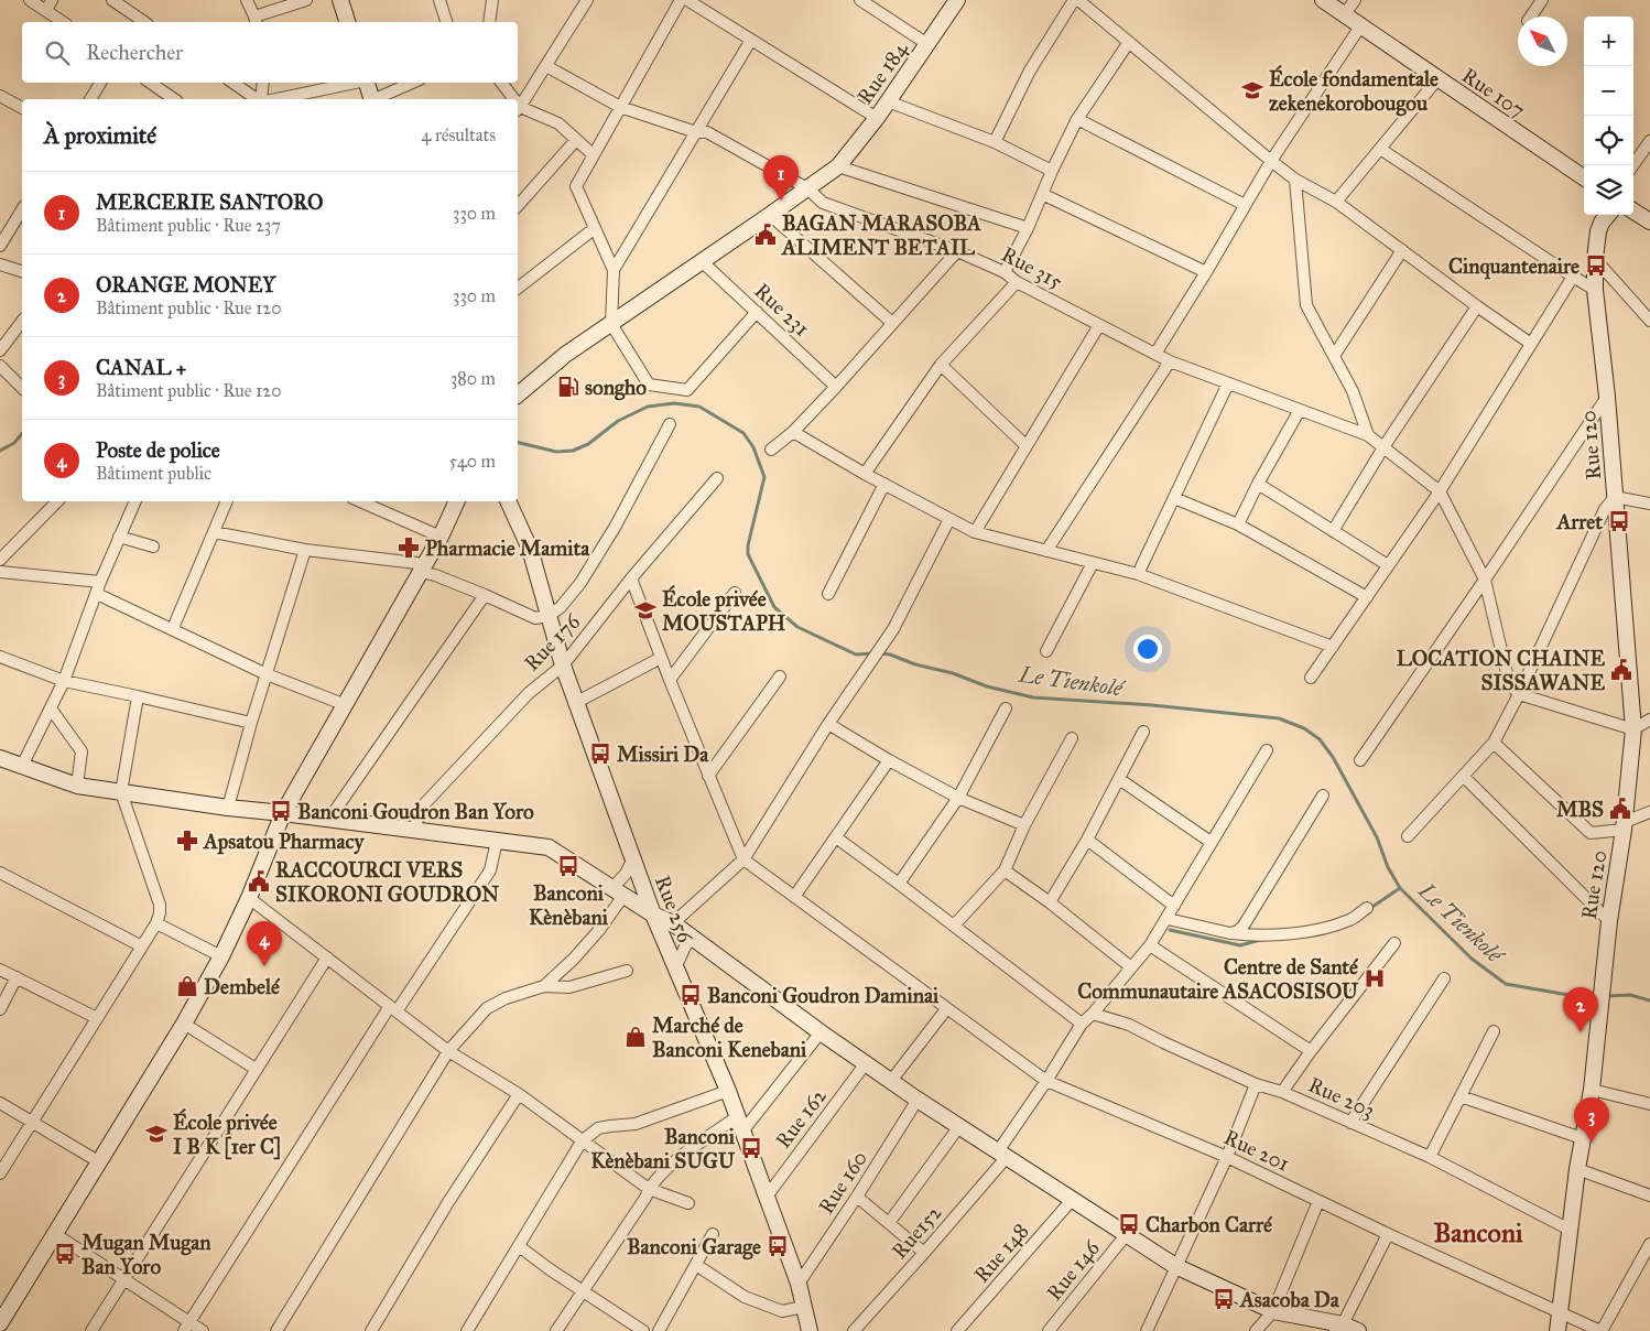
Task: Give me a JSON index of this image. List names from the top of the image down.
{
  "streets": {
    "street": [
      "Rue 184",
      "Rue 107",
      "Rue 315",
      "Rue 231",
      "Rue 120",
      "Rue 176",
      "Rue 256",
      "Rue 203",
      "Rue 162",
      "Rue 201",
      "Rue 160",
      "Rue152",
      "Rue 148",
      "Rue 146"
    ]
  },
  "crossings": [
    ["Rue 184", "Rue 315"],
    ["Rue 184", "Rue 231"],
    ["Rue 120", "Rue 203"],
    ["Rue 120", "Rue 201"],
    ["Rue 176", "Rue 256"],
    ["Rue 256", "Rue 162"],
    ["Rue 256", "Rue 160"],
    ["Rue 203", "Rue152"],
    ["Rue 201", "Rue152"]
  ],
  "districts": ["Banconi"],
  "water": ["Le Tienkolé"],
  "places": {
    "school or university": ["École fondamentale zekenekorobougou", "École privée MOUSTAPH", "École privée I B K [1er C]"],
    "public building": [
      "BAGAN MARASOBA ALIMENT BETAIL",
      "LOCATION CHAINE SISSAWANE",
      "MBS",
      "RACCOURCI VERS SIKORONI GOUDRON"
    ],
    "bus stop": [
      "Cinquantenaire",
      "Arret",
      "Missiri Da",
      "Banconi Goudron Ban Yoro",
      "Banconi Kènèbani",
      "Banconi Goudron Daminai",
      "Banconi Kènèbani SUGU",
      "Charbon Carré",
      "Banconi Garage",
      "Mugan Mugan Ban Yoro",
      "Asacoba Da"
    ],
    "fuel station": ["songho"],
    "pharmacy": ["Pharmacie Mamita", "Apsatou Pharmacy"],
    "hospital": ["Centre de Santé Communautaire ASACOSISOU"],
    "shop": ["Dembelé", "Marché de Banconi Kenebani"]
  },
  "north": "top left",
  "page": {
    "map_buttons": ["+", "−"],
    "search": "Rechercher",
    "heading": ["À proximité", "4 résultats"],
    "pins": [
      "1",
      "4",
      "2",
      "3"
    ],
    "list": [
      {
        "mark": "1",
        "name": "MERCERIE SANTORO",
        "note": "Bâtiment public · Rue 237",
        "value": "330 m"
      },
      {
        "mark": "2",
        "name": "ORANGE MONEY",
        "note": "Bâtiment public · Rue 120",
        "value": "330 m"
      },
      {
        "mark": "3",
        "name": "CANAL +",
        "note": "Bâtiment public · Rue 120",
        "value": "380 m"
      },
      {
        "mark": "4",
        "name": "Poste de police",
        "note": "Bâtiment public",
        "value": "540 m"
      }
    ]
  }
}
